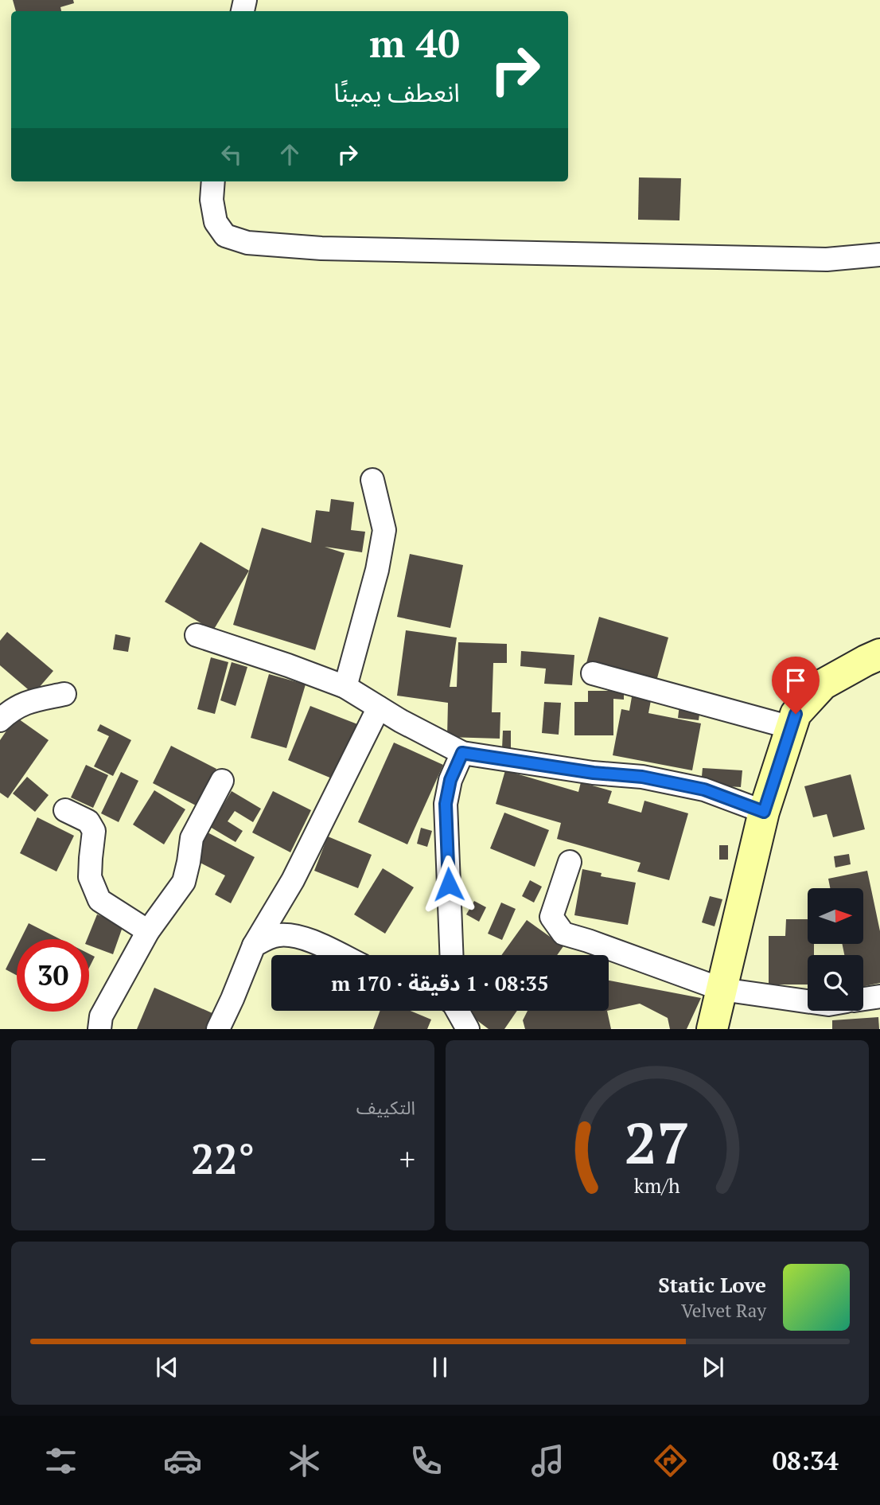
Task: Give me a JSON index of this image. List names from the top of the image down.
{
  "north": "right",
  "page": {
    "turn": ["40 m", "انعطف يمينًا"],
    "limit": "30",
    "trip": "08:35 · 1 دقيقة · 170 m",
    "tile": "التكييف",
    "heat": ["−", "22°", "+"],
    "song": ["Static Love", "Velvet Ray"],
    "tabs": "08:34",
    "gauge": ["27", "km/h"]
  }
}
